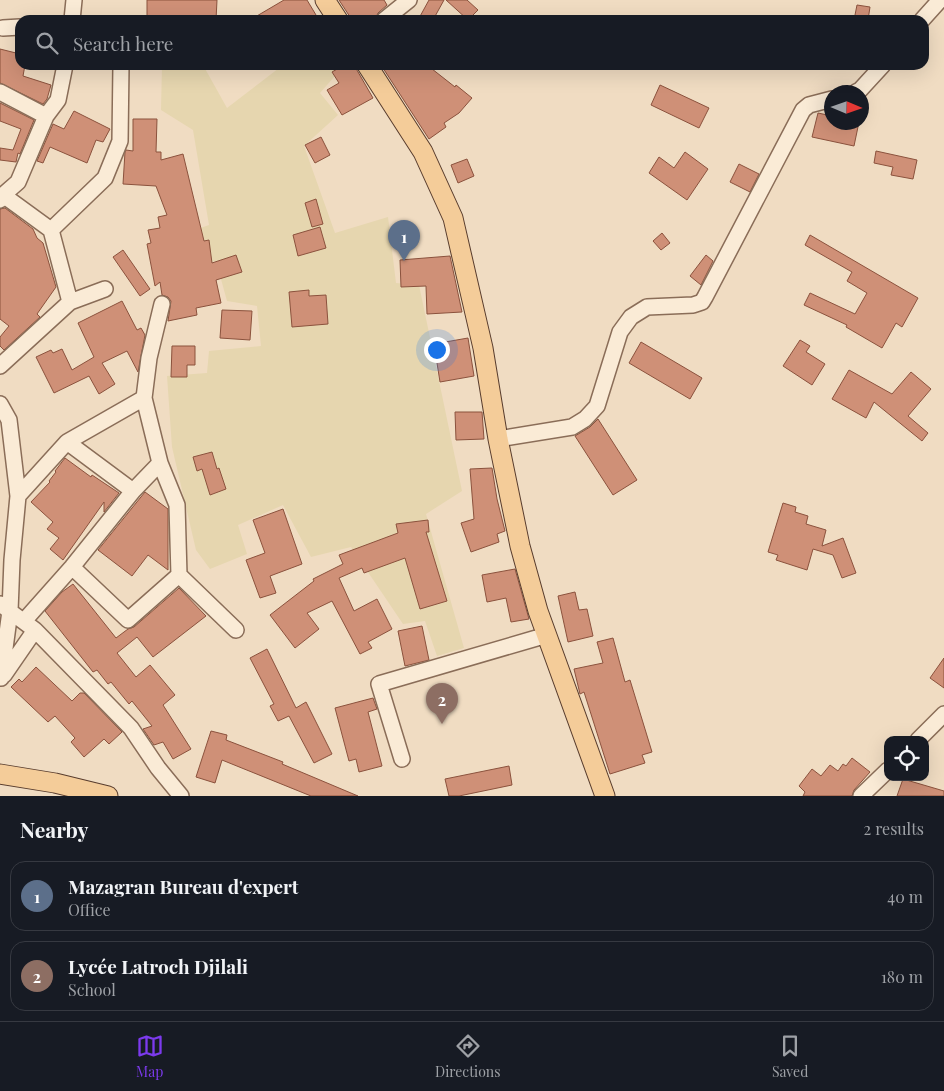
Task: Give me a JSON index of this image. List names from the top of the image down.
{
  "north": "right",
  "page": {
    "search": "Search here",
    "pins": ["1", "2"],
    "heading": ["Nearby", "2 results"],
    "list": [
      {
        "mark": "1",
        "name": "Mazagran Bureau d'expert",
        "note": "Office",
        "value": "40 m"
      },
      {
        "mark": "2",
        "name": "Lycée Latroch Djilali",
        "note": "School",
        "value": "180 m"
      }
    ],
    "nav": ["Map", "Directions", "Saved"]
  }
}
